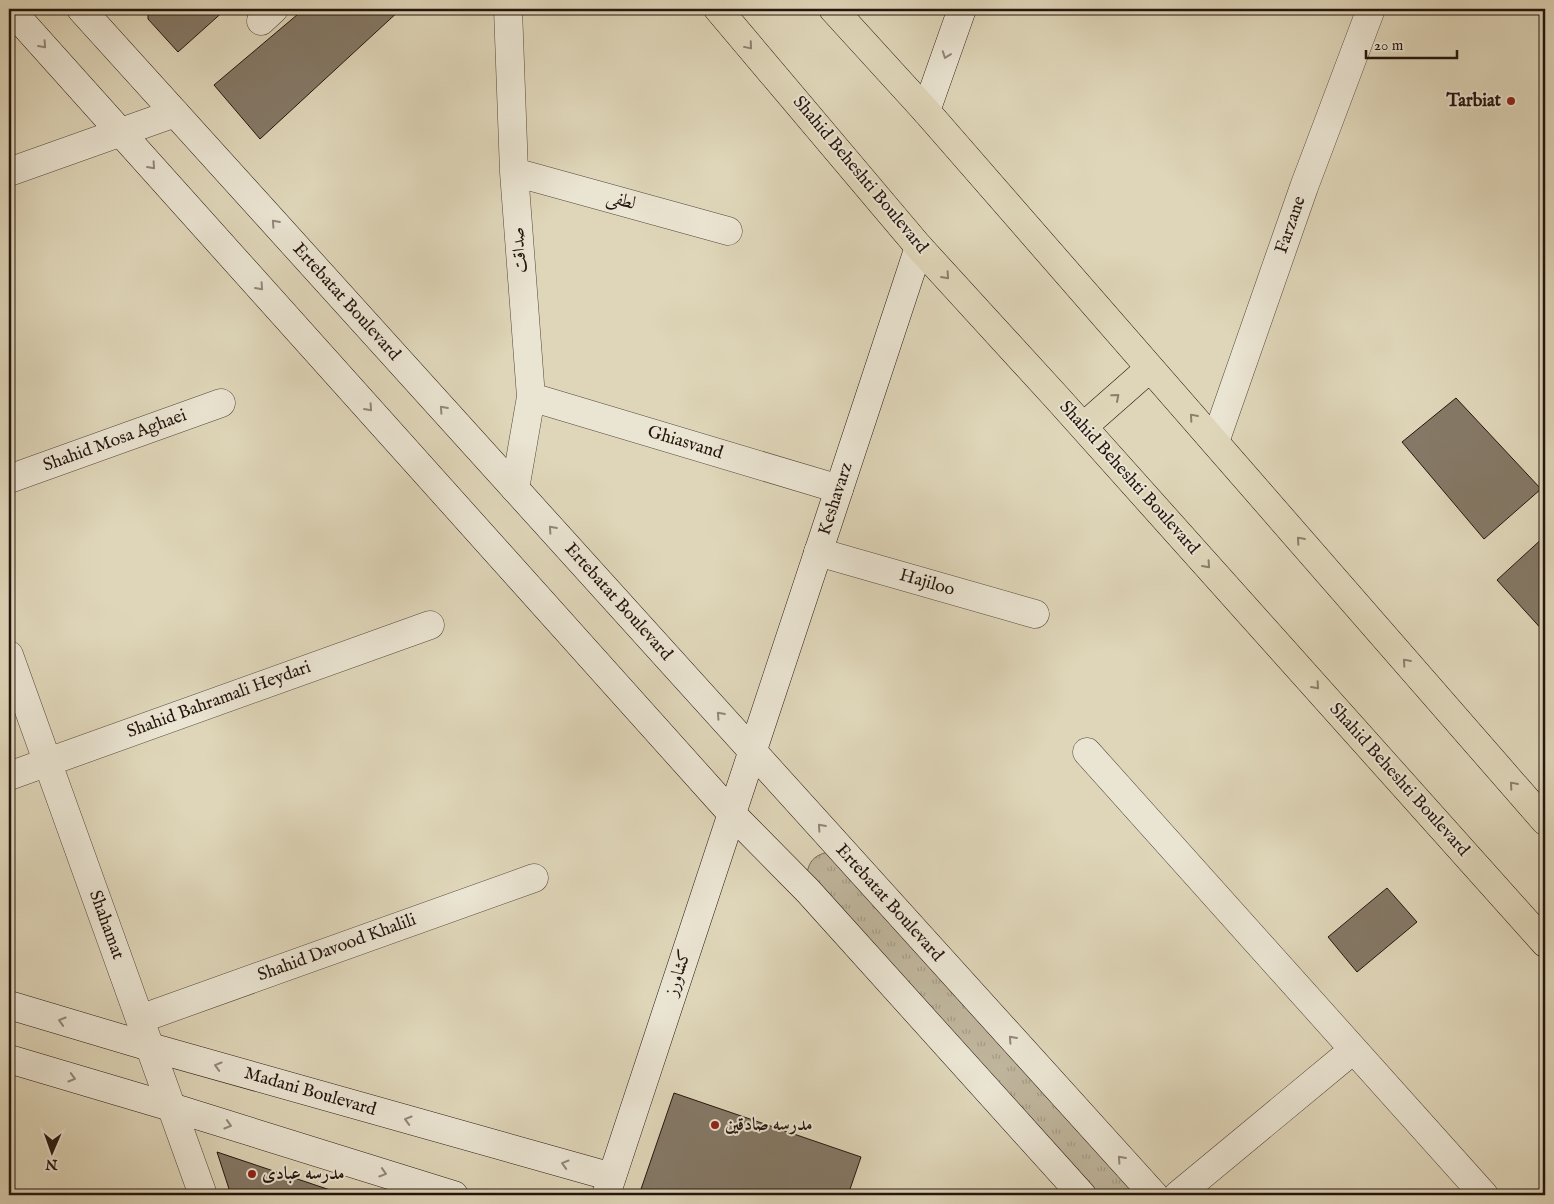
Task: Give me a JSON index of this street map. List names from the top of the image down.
{
  "streets": {
    "main road": ["Shahid Beheshti Boulevard"],
    "street": [
      "لطفی",
      "Farzane",
      "صداقت",
      "Ertebatat Boulevard",
      "Shahid Mosa Aghaei",
      "Ghiasvand",
      "Keshavarz",
      "Hajiloo",
      "Shahid Bahramali Heydari",
      "Shahamat",
      "Shahid Davood Khalili",
      "کشاورز",
      "Madani Boulevard"
    ]
  },
  "crossings": [
    ["Shahid Beheshti Boulevard", "Keshavarz"],
    ["لطفی", "صداقت"],
    ["صداقت", "Ertebatat Boulevard"],
    ["صداقت", "Ghiasvand"],
    ["Ertebatat Boulevard", "Keshavarz"],
    ["Ertebatat Boulevard", "کشاورز"],
    ["Ghiasvand", "Keshavarz"],
    ["Keshavarz", "Hajiloo"],
    ["Keshavarz", "کشاورز"],
    ["Shahid Bahramali Heydari", "Shahamat"],
    ["Shahamat", "Shahid Davood Khalili"],
    ["Shahamat", "Madani Boulevard"],
    ["کشاورز", "Madani Boulevard"]
  ],
  "places": ["Tarbiat", "مدرسه صادقین", "مدرسه عبادی"],
  "scale_bar": "20 m",
  "north": "bottom"
}
